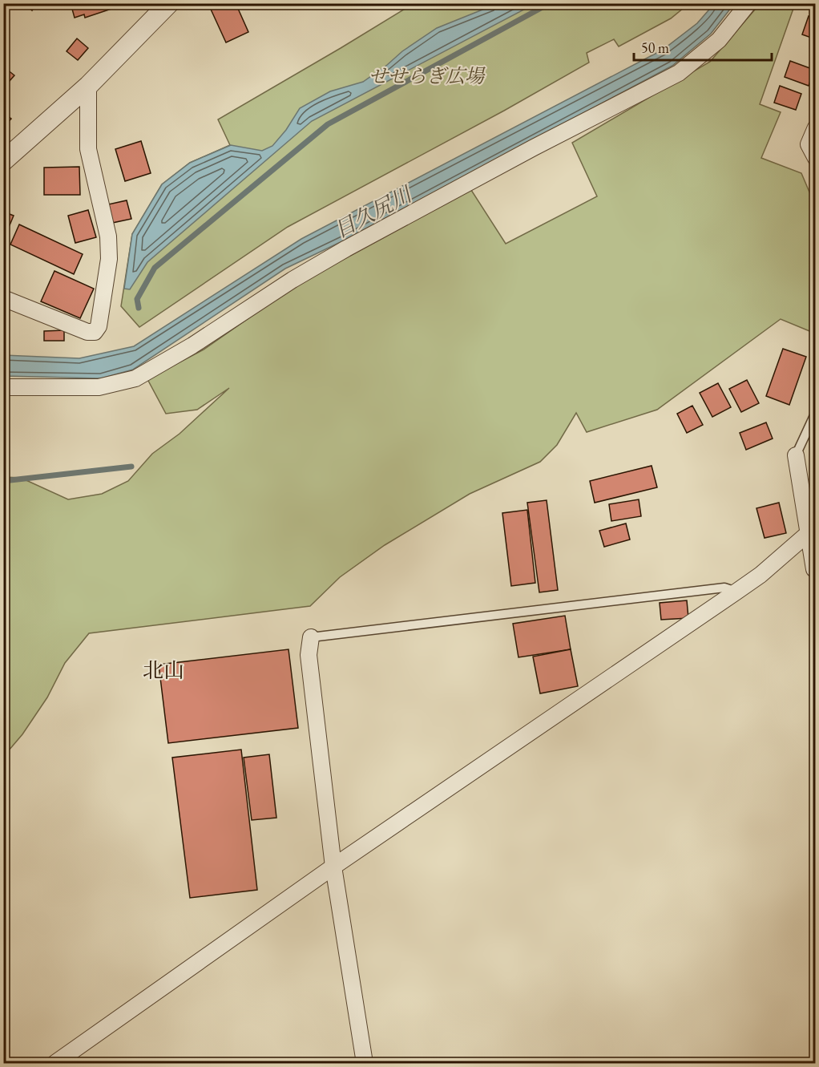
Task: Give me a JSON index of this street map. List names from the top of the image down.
{
  "districts": ["北山"],
  "water": ["目久尻川"],
  "parks": ["せせらぎ広場"],
  "scale_bar": "50 m"
}
